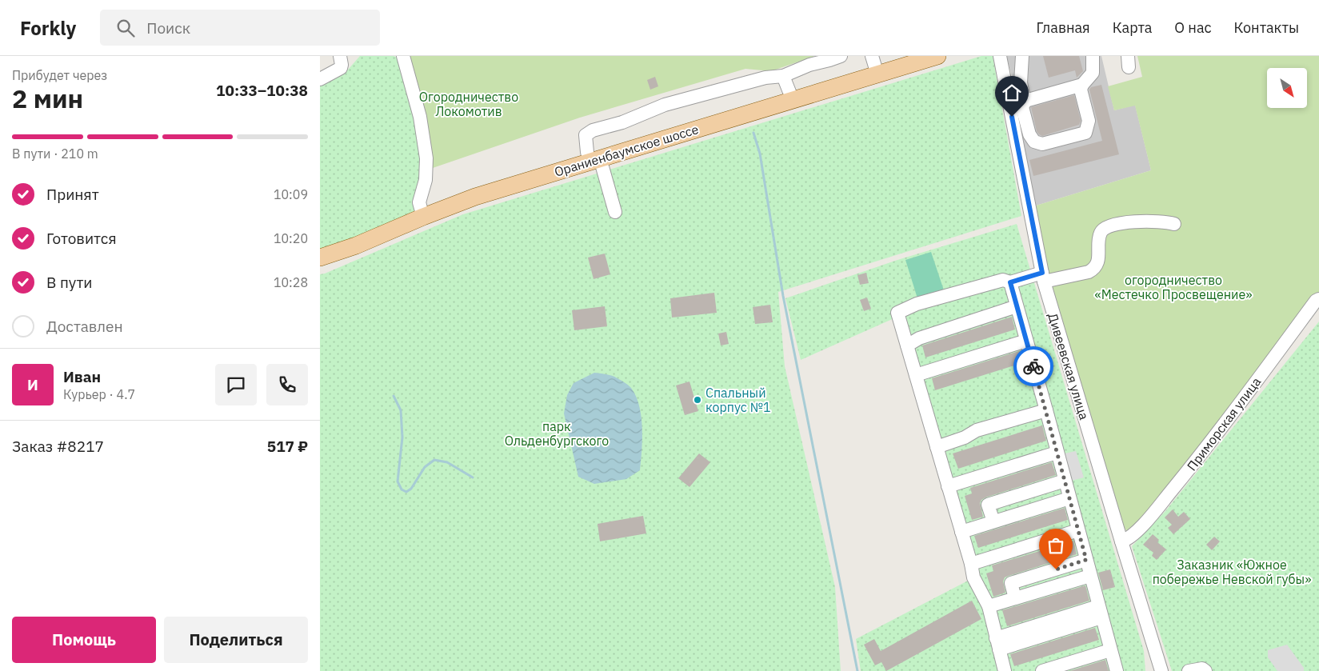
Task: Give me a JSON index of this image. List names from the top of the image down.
{
  "streets": {
    "main road": ["Ораниенбаумское шоссе"],
    "street": ["Дивеевская улица", "Приморская улица"]
  },
  "crossings": [
    ["Дивеевская улица", "Приморская улица"]
  ],
  "parks": [
    "Огородничество Локомотив",
    "огородничество «Местечко Просвещение»",
    "парк Ольденбургского",
    "Заказник «Южное побережье Невской губы»"
  ],
  "places": ["Спальный корпус №1"],
  "north": "bottom right",
  "page": {
    "header": "Forkly",
    "search": "Поиск",
    "nav": [
      "Главная",
      "Карта",
      "О нас",
      "Контакты"
    ],
    "heading": ["2 мин", "Прибудет через", "10:33–10:38"],
    "panel": [
      "Иван",
      "Курьер · 4.7",
      "Заказ #8217",
      "517 ₽"
    ],
    "bar": "В пути · 210 m",
    "list": [
      ["Принят", "10:09"],
      ["Готовится", "10:20"],
      ["В пути", "10:28"],
      "Доставлен"
    ],
    "round": "И",
    "buttons": ["Помощь", "Поделиться"]
  }
}
